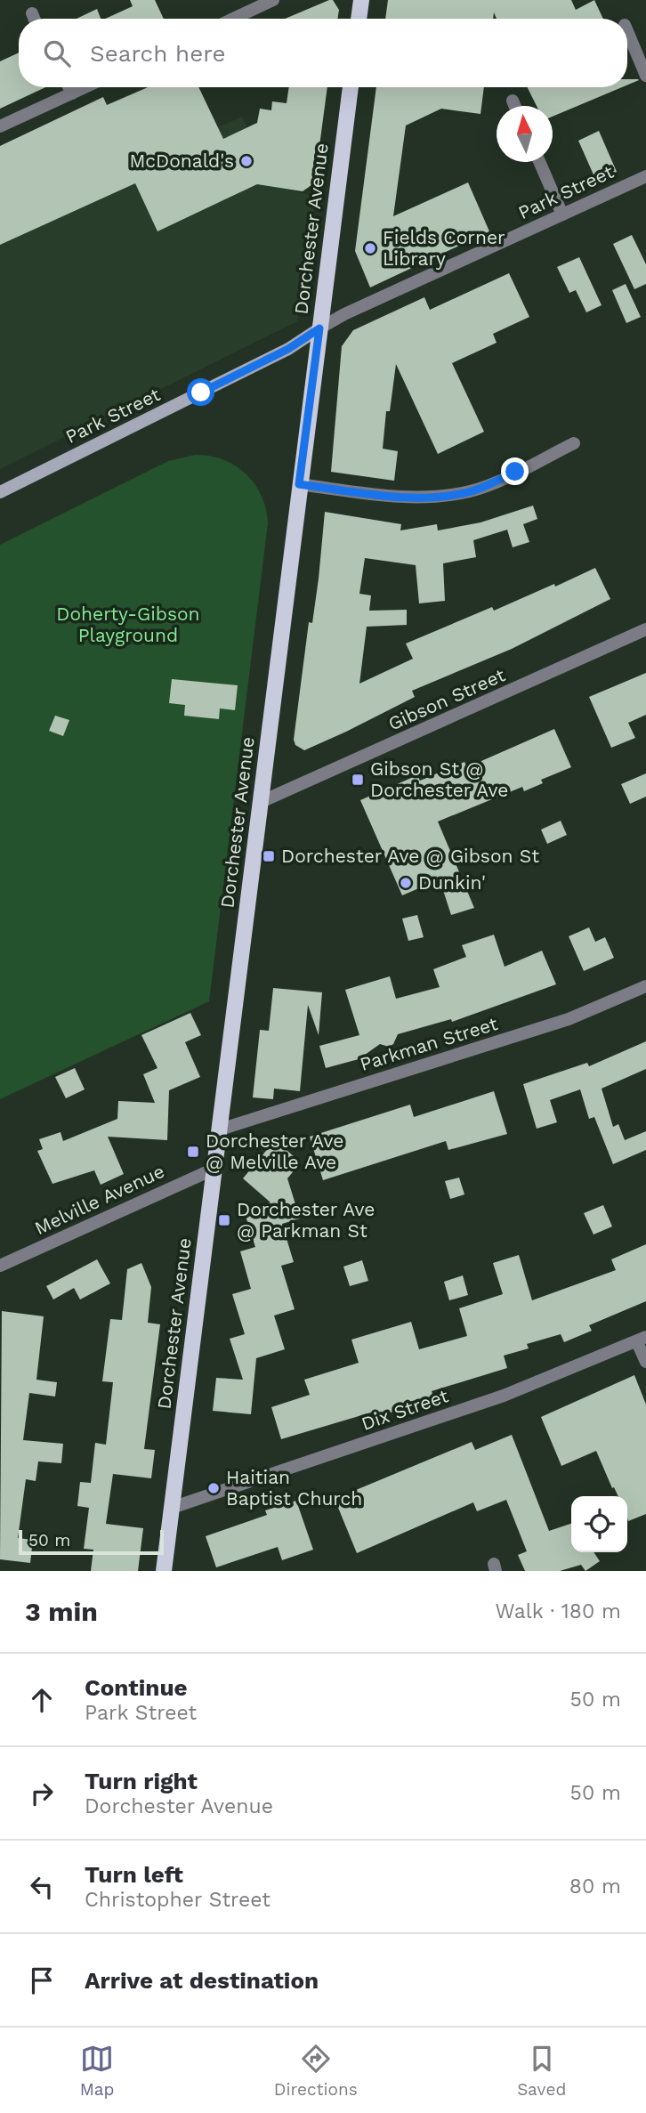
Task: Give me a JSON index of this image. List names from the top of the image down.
{
  "streets": {
    "main road": ["Park Street", "Dorchester Avenue"],
    "street": [
      "Gibson Street",
      "Parkman Street",
      "Melville Avenue",
      "Dix Street"
    ]
  },
  "crossings": [
    ["Park Street", "Dorchester Avenue"],
    ["Dorchester Avenue", "Gibson Street"],
    ["Dorchester Avenue", "Parkman Street"],
    ["Dorchester Avenue", "Melville Avenue"],
    ["Dorchester Avenue", "Dix Street"]
  ],
  "parks": ["Doherty-Gibson Playground"],
  "places": {
    "other": [
      "McDonald's",
      "Fields Corner Library",
      "Dunkin'",
      "Haitian Baptist Church"
    ],
    "transit": [
      "Gibson St @ Dorchester Ave",
      "Dorchester Ave @ Gibson St",
      "Dorchester Ave @ Melville Ave",
      "Dorchester Ave @ Parkman St"
    ]
  },
  "scale_bar": "50 m",
  "north": "top",
  "page": {
    "search": "Search here",
    "scale": "50 m",
    "heading": ["3 min", "Walk · 180 m"],
    "list": [
      ["Continue", "Park Street", "50 m"],
      ["Turn right", "Dorchester Avenue", "50 m"],
      ["Turn left", "Christopher Street", "80 m"],
      "Arrive at destination"
    ],
    "nav": ["Map", "Directions", "Saved"]
  }
}
